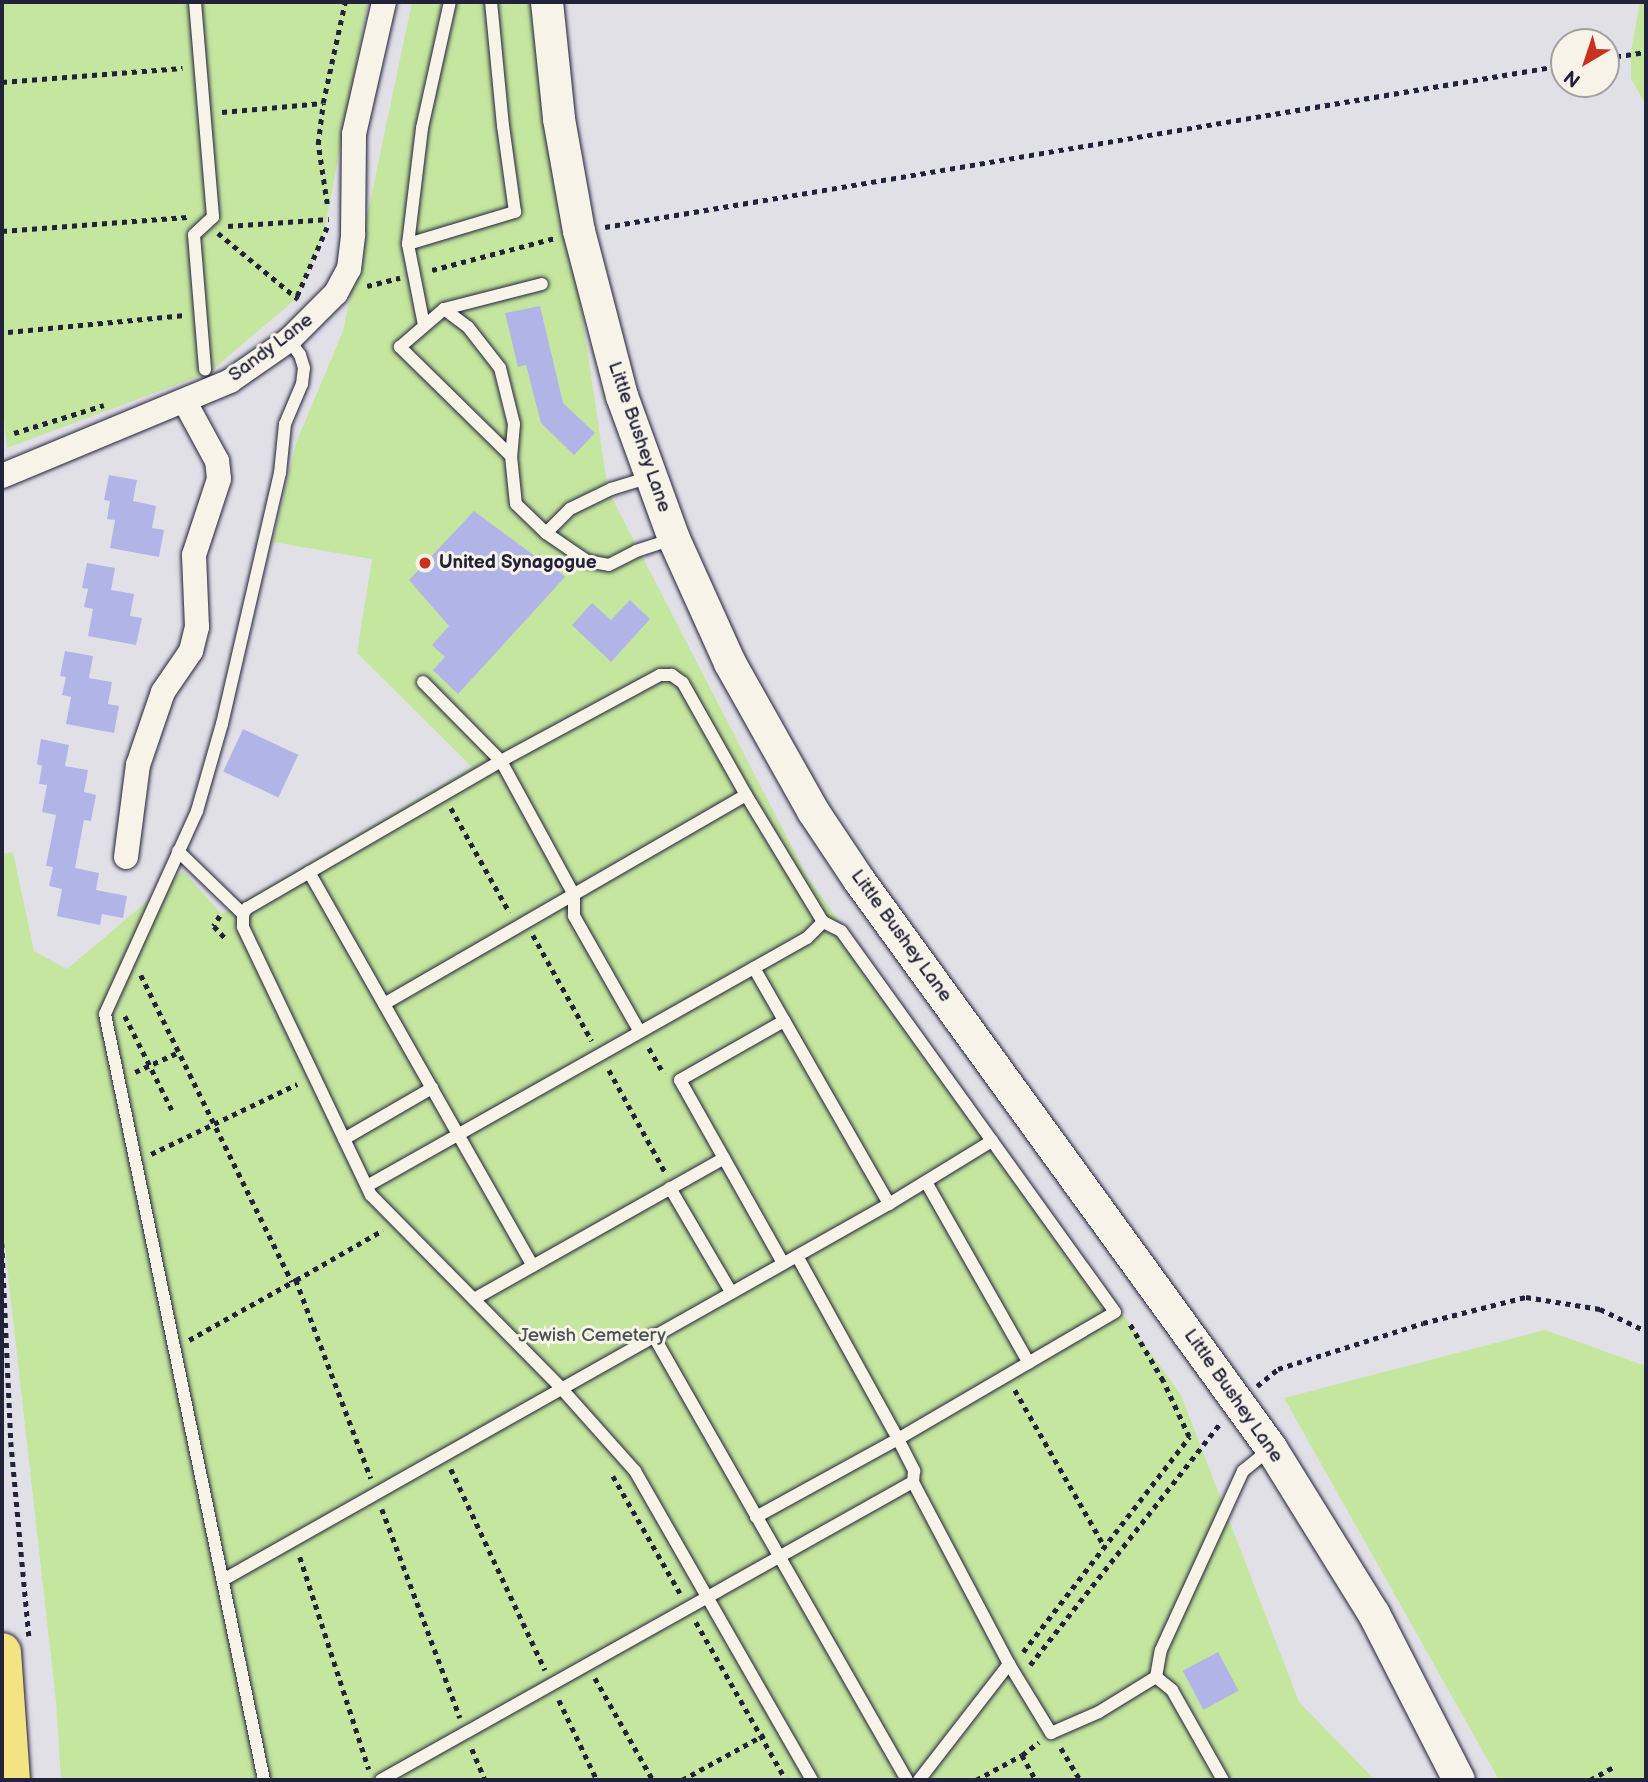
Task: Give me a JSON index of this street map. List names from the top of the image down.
{
  "streets": {
    "street": ["Sandy Lane", "Little Bushey Lane"]
  },
  "parks": ["Jewish Cemetery"],
  "places": ["United Synagogue"],
  "north": "bottom left"
}
